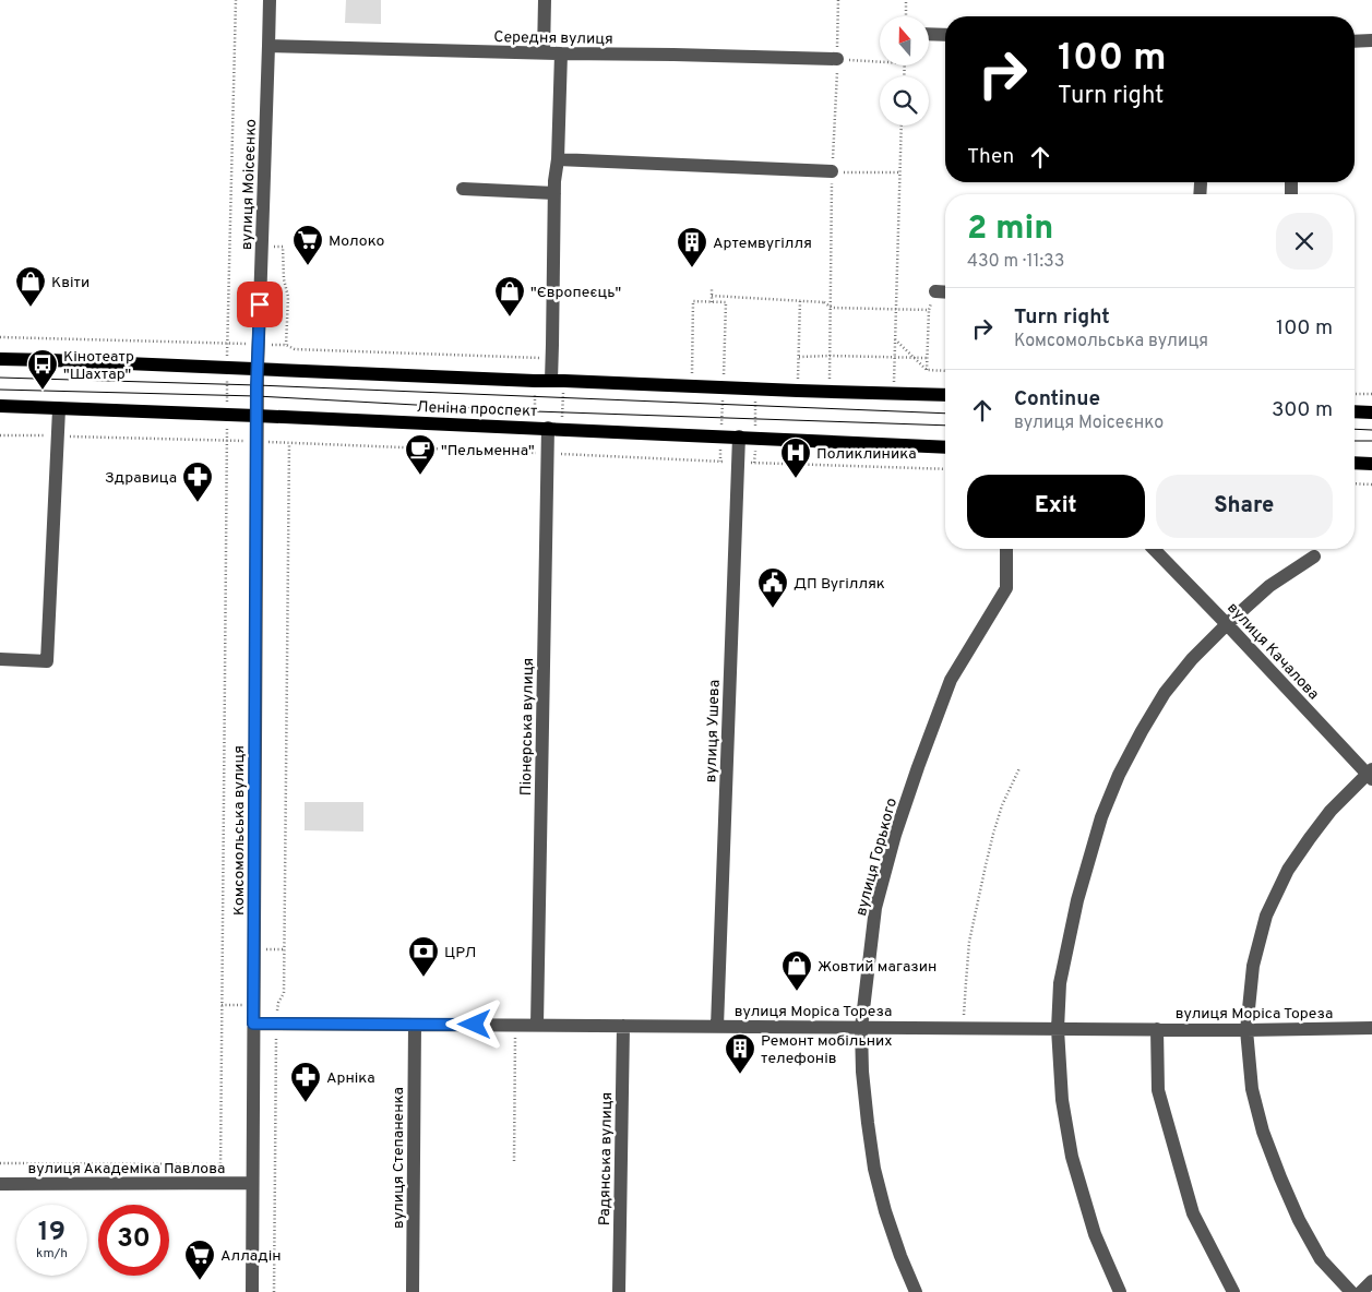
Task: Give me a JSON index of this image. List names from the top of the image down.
{
  "streets": {
    "main road": ["Леніна проспект"],
    "street": [
      "Середня вулиця",
      "вулиця Моісеєнко",
      "вулиця Качалова",
      "Піонерська вулиця",
      "вулиця Ушева",
      "Комсомольська вулиця",
      "вулиця Горького",
      "вулиця Моріса Тореза",
      "вулиця Степаненка",
      "Радянська вулиця",
      "вулиця Академіка Павлова"
    ]
  },
  "crossings": [
    ["Середня вулиця", "вулиця Моісеєнко"],
    ["вулиця Моісеєнко", "Леніна проспект"],
    ["вулиця Моісеєнко", "Комсомольська вулиця"],
    ["Леніна проспект", "Піонерська вулиця"],
    ["Леніна проспект", "вулиця Ушева"],
    ["Леніна проспект", "Комсомольська вулиця"],
    ["Піонерська вулиця", "вулиця Моріса Тореза"],
    ["вулиця Ушева", "вулиця Моріса Тореза"],
    ["Комсомольська вулиця", "вулиця Моріса Тореза"],
    ["Комсомольська вулиця", "вулиця Академіка Павлова"],
    ["вулиця Горького", "вулиця Моріса Тореза"],
    ["вулиця Моріса Тореза", "вулиця Степаненка"],
    ["вулиця Моріса Тореза", "Радянська вулиця"]
  ],
  "places": {
    "supermarket": ["Молоко", "Алладін"],
    "building": ["Артемвугілля", "Ремонт мобільних телефонів"],
    "shop": ["Квіти", "\"Європеєць\"", "Жовтий магазин"],
    "bus stop": ["Кінотеатр \"Шахтар\""],
    "cafe": ["\"Пельменна\""],
    "hospital": ["Поликлиника"],
    "pharmacy": ["Здравица", "Арніка"],
    "public building": ["ДП Вугілляк"],
    "bank": ["ЦРЛ"]
  },
  "north": "top",
  "page": {
    "turn": ["100 m", "Turn right"],
    "then": "Then",
    "heading": ["2 min", "430 m · 11:33"],
    "list": [
      {
        "name": "Turn right",
        "note": "Комсомольська вулиця",
        "value": "100 m"
      },
      {
        "name": "Continue",
        "note": "вулиця Моісеєнко",
        "value": "300 m"
      }
    ],
    "buttons": ["Exit", "Share"],
    "speed": "19 km/h",
    "limit": "30"
  }
}
